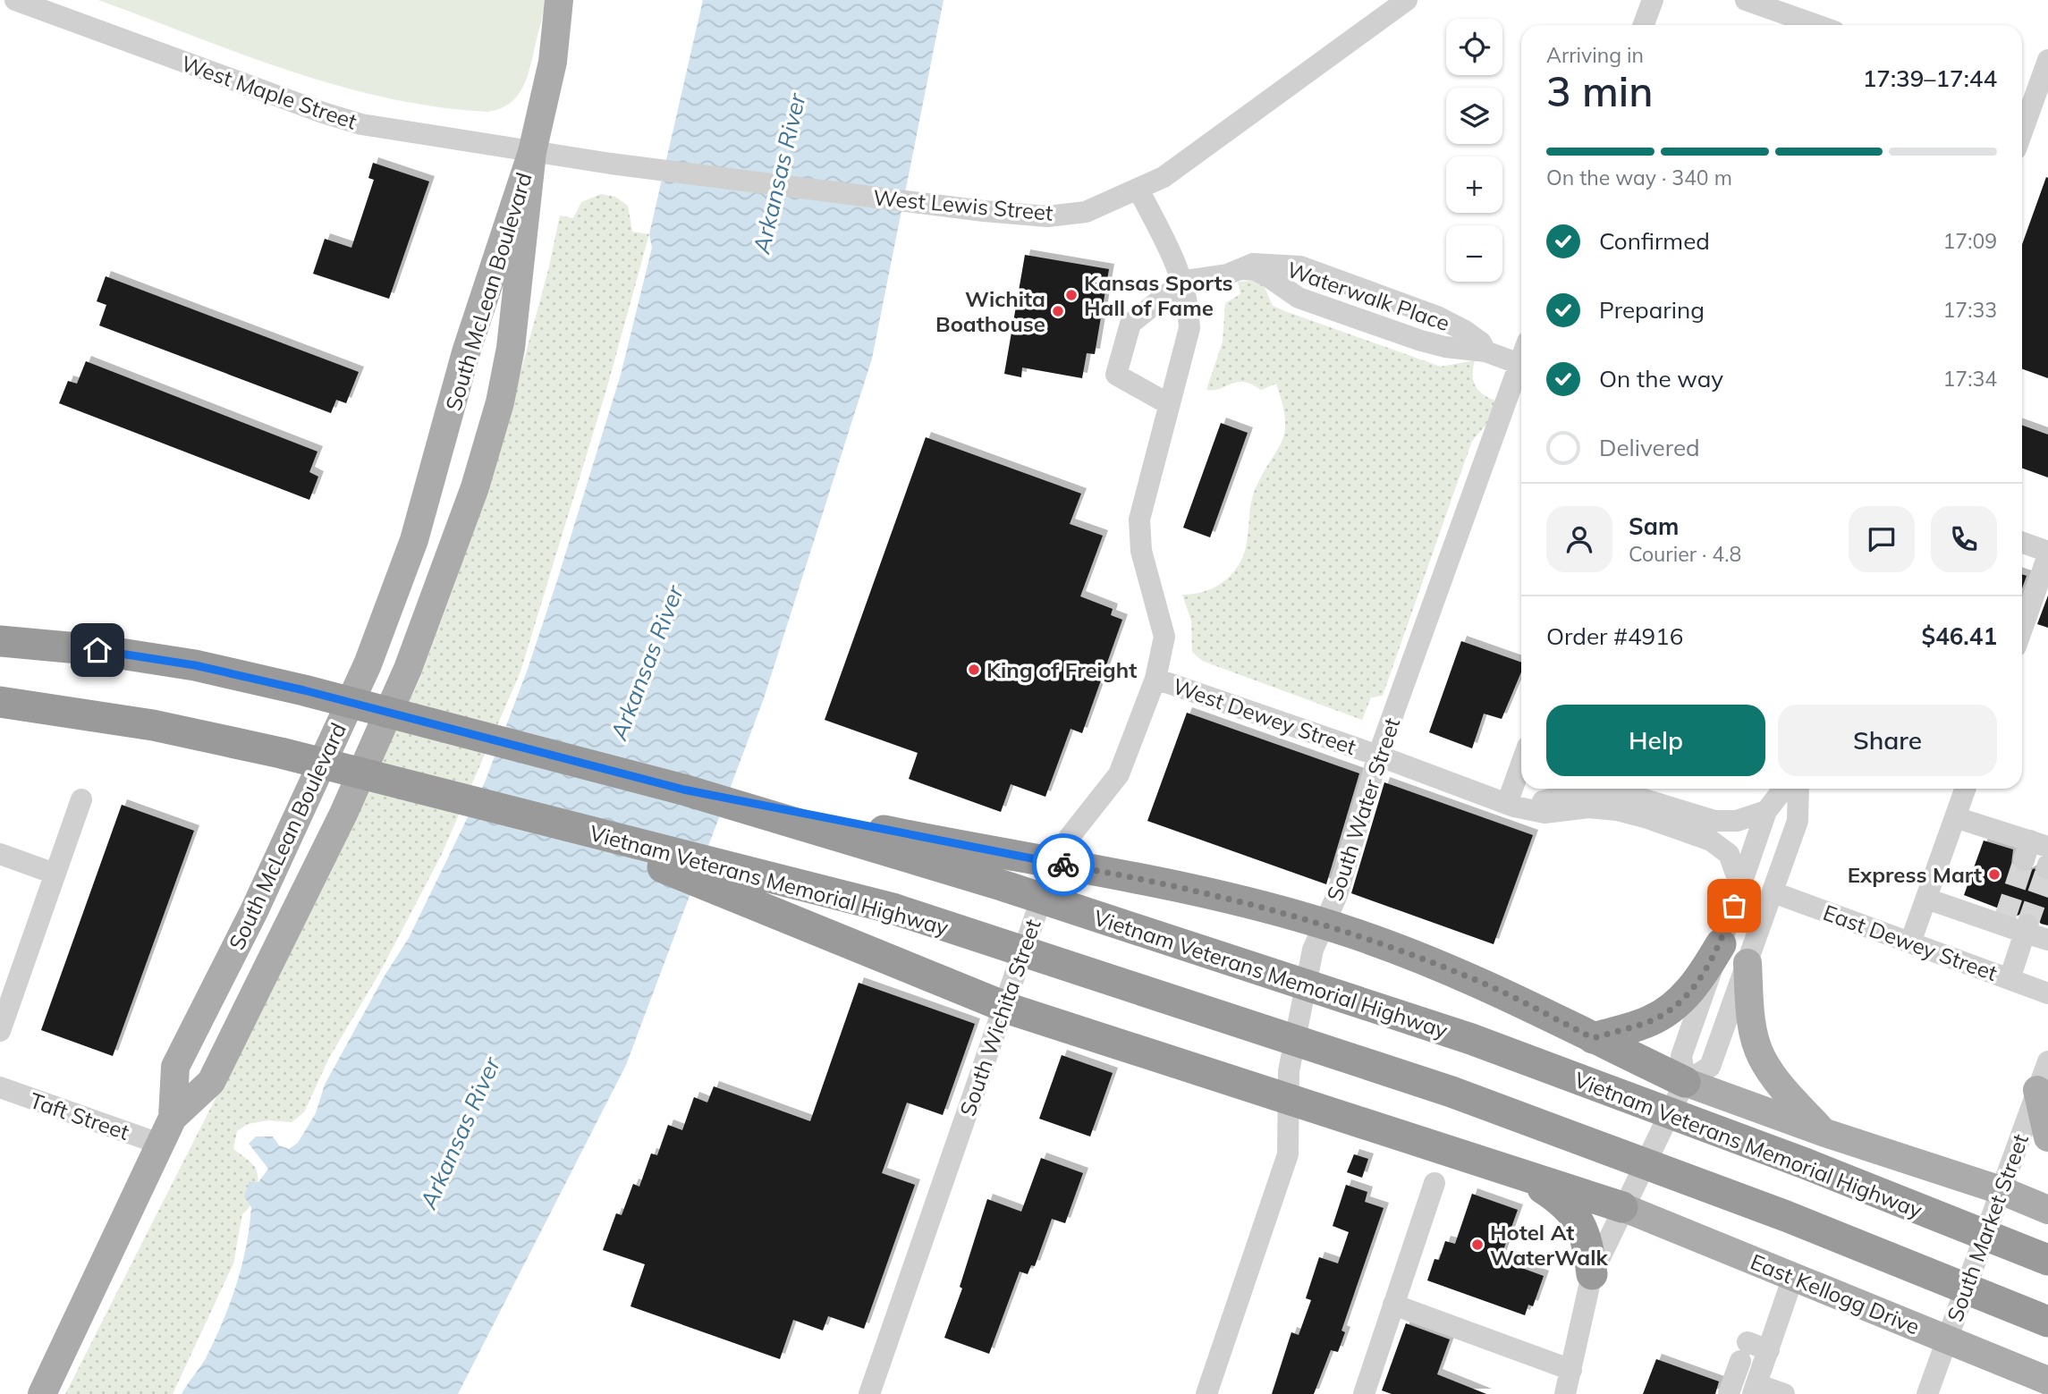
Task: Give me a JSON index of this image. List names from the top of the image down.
{
  "streets": {
    "highway": ["Vietnam Veterans Memorial Highway"],
    "main road": ["South McLean Boulevard", "East Kellogg Drive"],
    "street": [
      "West Maple Street",
      "West Lewis Street",
      "Waterwalk Place",
      "West Dewey Street",
      "South Water Street",
      "East Dewey Street",
      "South Wichita Street",
      "Taft Street",
      "South Market Street"
    ]
  },
  "crossings": [
    ["West Maple Street", "West Lewis Street"],
    ["West Maple Street", "South McLean Boulevard"],
    ["West Lewis Street", "South McLean Boulevard"],
    ["West Lewis Street", "South Wichita Street"],
    ["South McLean Boulevard", "Taft Street"],
    ["Waterwalk Place", "South Water Street"],
    ["Waterwalk Place", "South Wichita Street"],
    ["West Dewey Street", "South Water Street"],
    ["West Dewey Street", "South Wichita Street"],
    ["South Market Street", "East Kellogg Drive"]
  ],
  "water": ["Arkansas River"],
  "places": [
    "Kansas Sports Hall of Fame",
    "Wichita Boathouse",
    "King of Freight",
    "Express Mart",
    "Hotel At WaterWalk"
  ],
  "page": {
    "map_buttons": ["+", "−"],
    "heading": ["3 min", "Arriving in", "17:39–17:44"],
    "panel": [
      "Sam",
      "Courier · 4.8",
      "Order #4916",
      "$46.41"
    ],
    "bar": "On the way · 340 m",
    "list": [
      ["Confirmed", "17:09"],
      ["Preparing", "17:33"],
      ["On the way", "17:34"],
      "Delivered"
    ],
    "buttons": ["Help", "Share"]
  }
}
